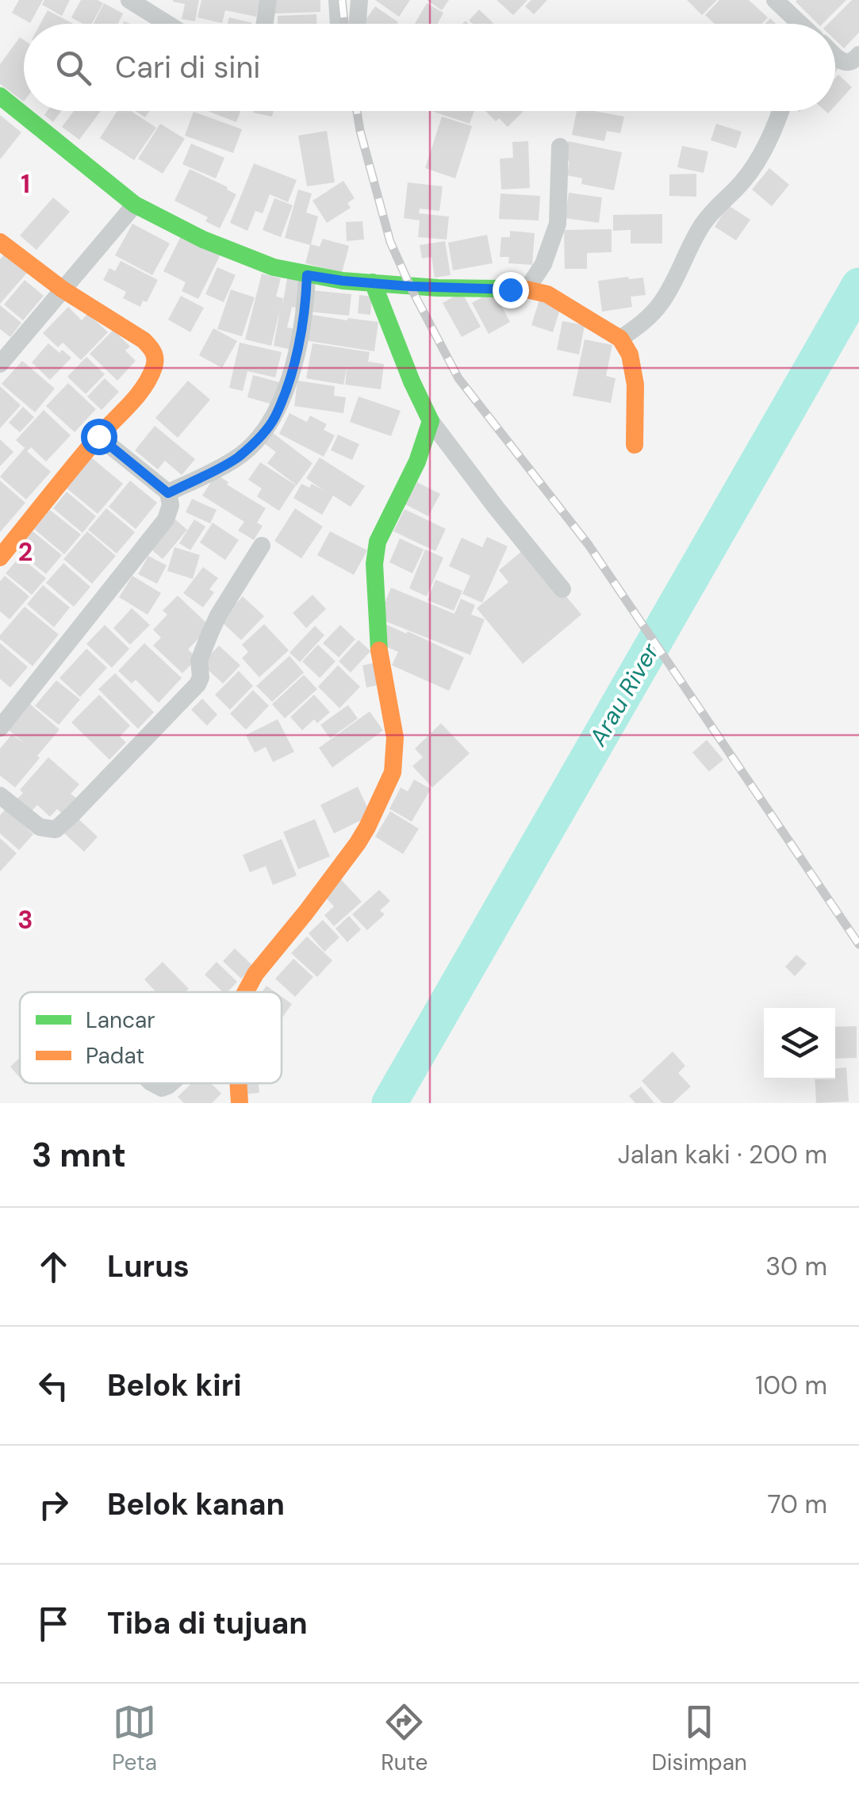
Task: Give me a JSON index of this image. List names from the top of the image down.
{
  "water": ["Arau River"],
  "legend": ["Lancar", "Padat"],
  "page": {
    "search": "Cari di sini",
    "heading": ["3 mnt", "Jalan kaki · 200 m"],
    "list": [
      ["Lurus", "30 m"],
      ["Belok kiri", "100 m"],
      ["Belok kanan", "70 m"],
      "Tiba di tujuan"
    ],
    "nav": ["Peta", "Rute", "Disimpan"]
  },
  "grid": {
    "rows": ["1", "2", "3"]
  }
}
